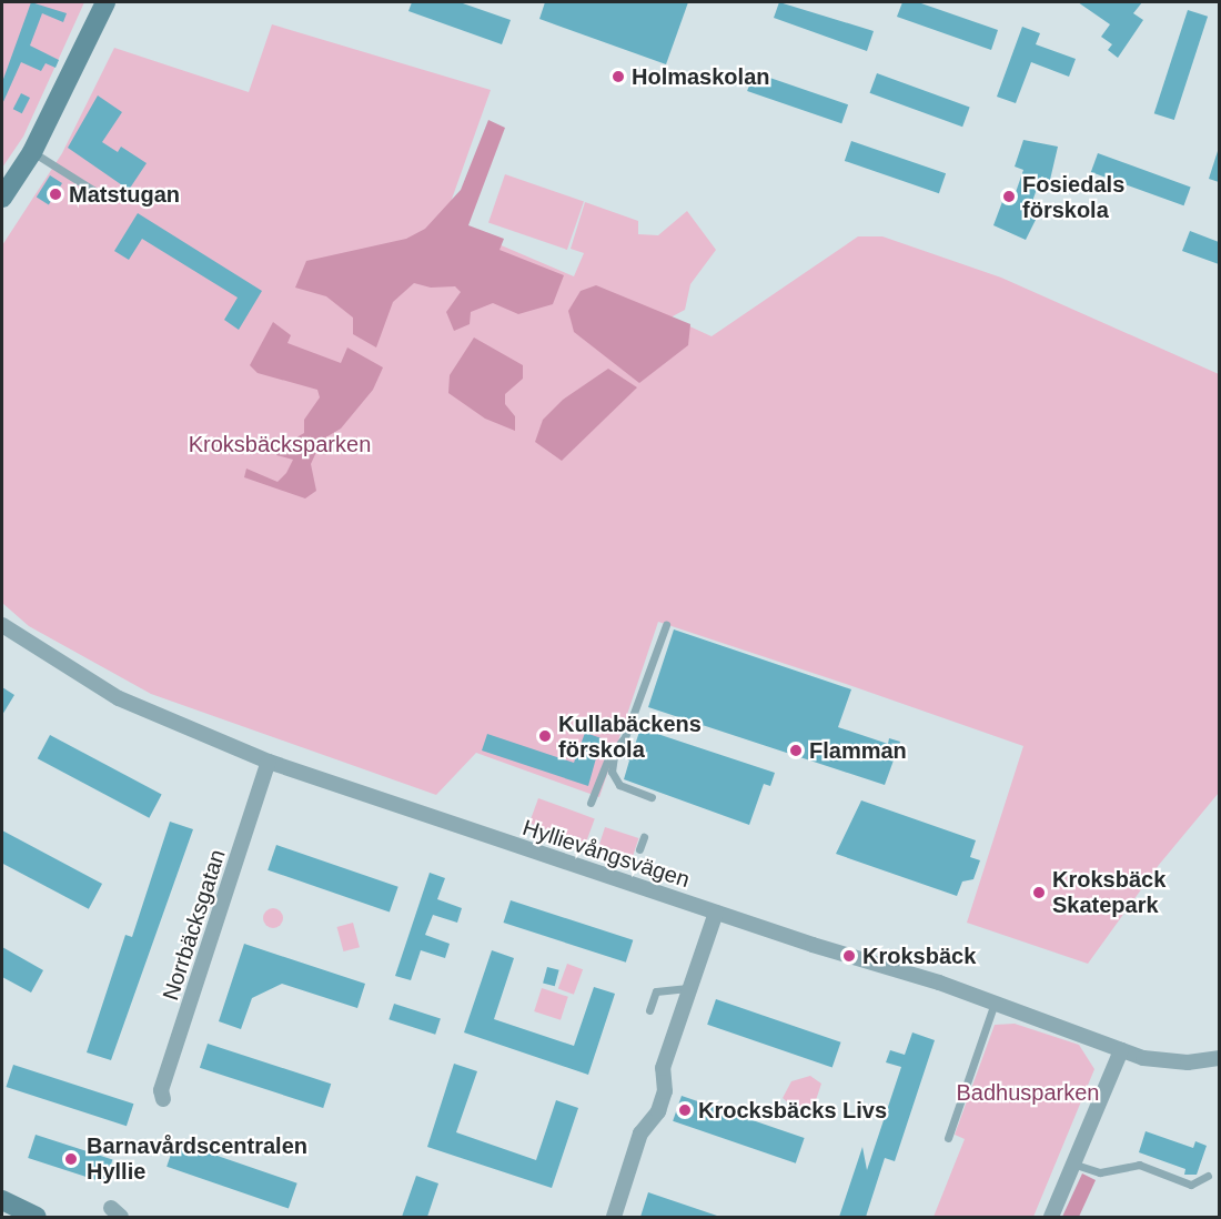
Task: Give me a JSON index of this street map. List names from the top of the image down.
{
  "streets": {
    "street": ["Hyllievångsvägen", "Norrbäcksgatan"]
  },
  "crossings": [
    ["Hyllievångsvägen", "Norrbäcksgatan"]
  ],
  "parks": ["Kroksbäcksparken", "Badhusparken"],
  "places": [
    "Holmaskolan",
    "Matstugan",
    "Fosiedals förskola",
    "Kullabäckens förskola",
    "Flamman",
    "Kroksbäck Skatepark",
    "Kroksbäck",
    "Krocksbäcks Livs",
    "Barnavårdscentralen Hyllie"
  ]
}
